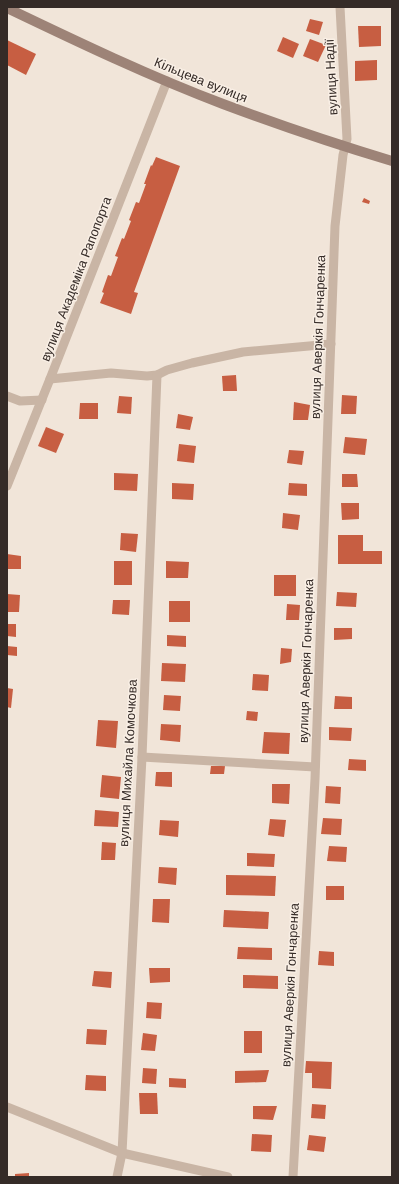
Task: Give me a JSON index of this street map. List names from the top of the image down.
{
  "streets": {
    "main road": ["Кільцева вулиця"],
    "street": [
      "вулиця Надії",
      "вулиця Академіка Рапопорта",
      "вулиця Аверкія Гончаренка",
      "вулиця Михайла Комочкова"
    ]
  },
  "crossings": [
    ["вулиця Надії", "Кільцева вулиця"],
    ["вулиця Надії", "вулиця Аверкія Гончаренка"],
    ["Кільцева вулиця", "вулиця Академіка Рапопорта"],
    ["Кільцева вулиця", "вулиця Аверкія Гончаренка"]
  ]
}
